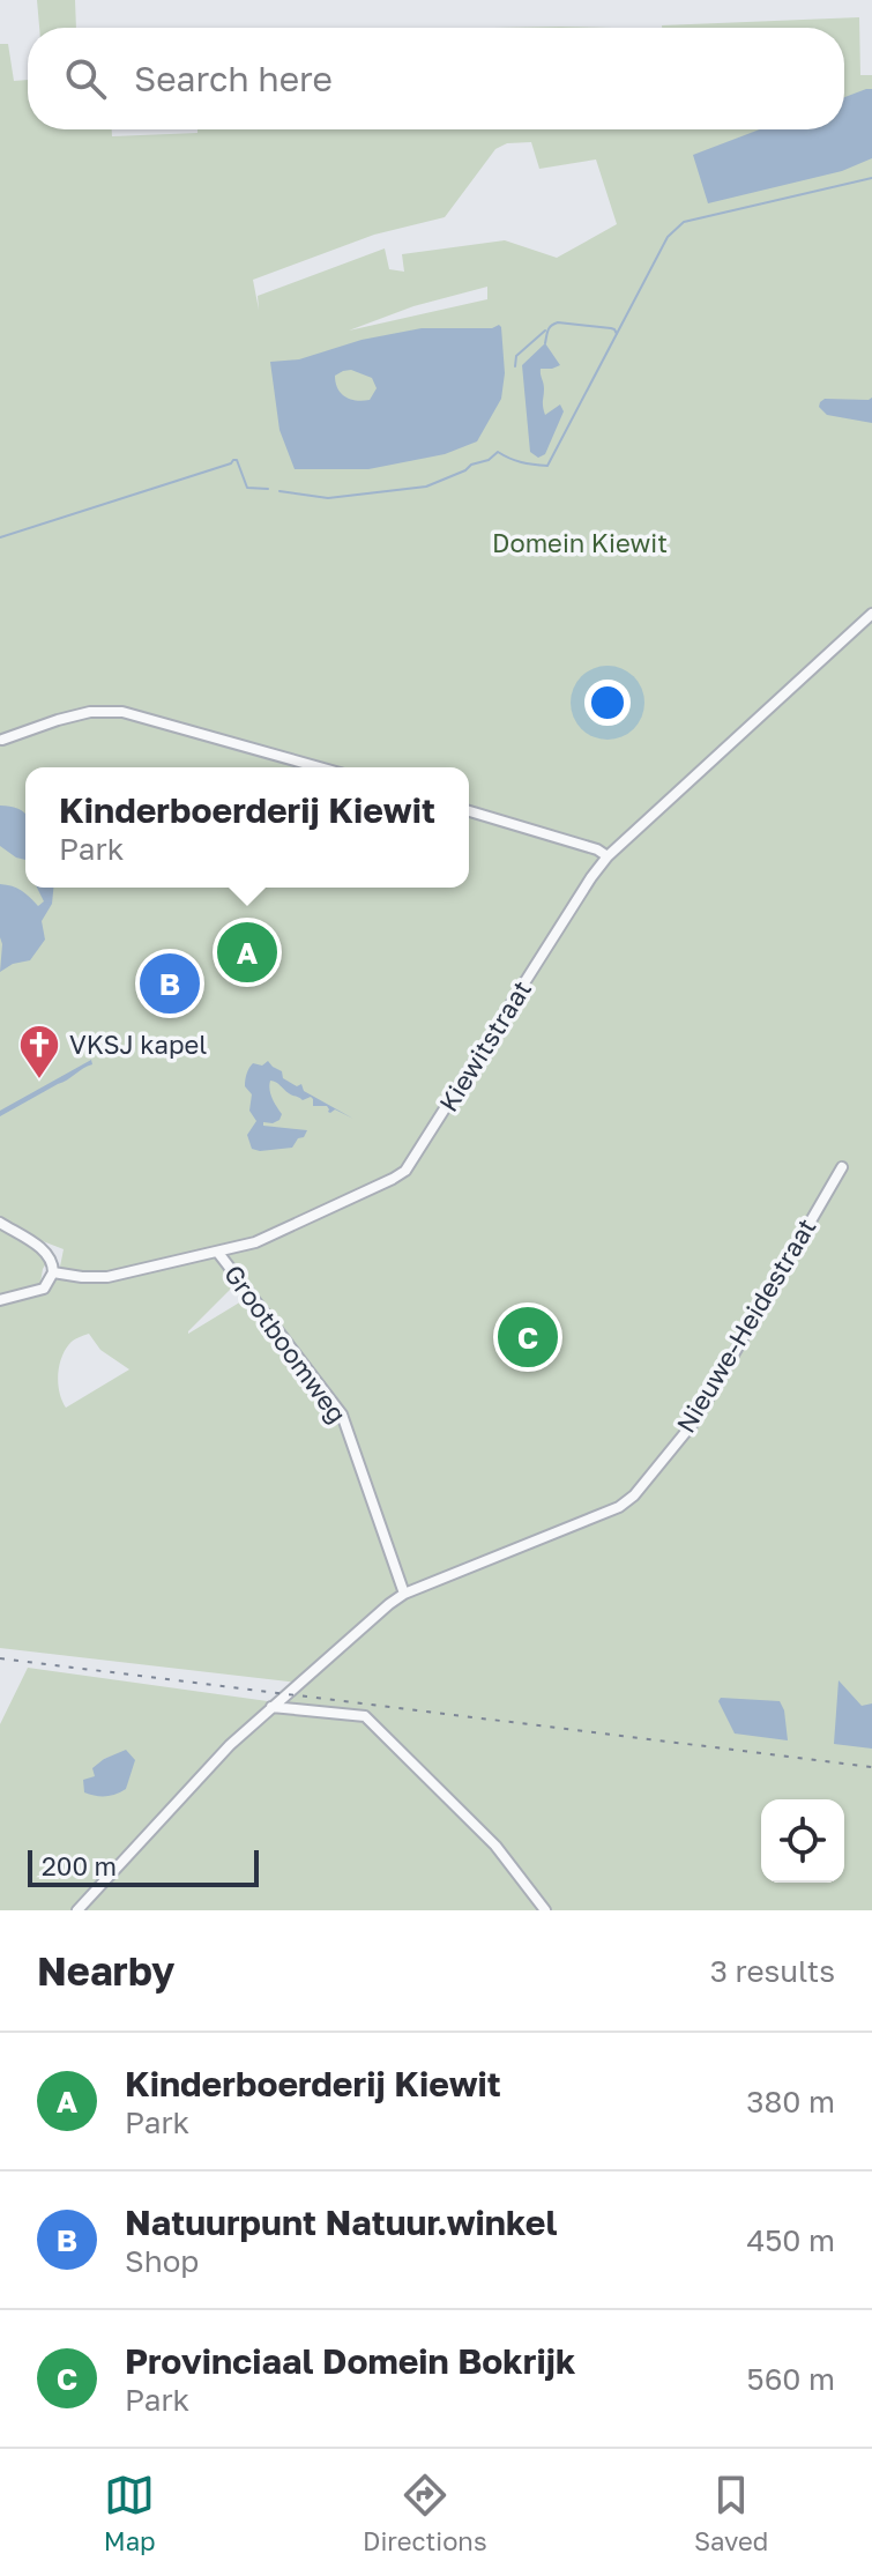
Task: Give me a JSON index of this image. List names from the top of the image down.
{
  "streets": {
    "street": ["Kiewitstraat", "Nieuwe-Heidestraat", "Grootboomweg"]
  },
  "crossings": [
    ["Kiewitstraat", "Grootboomweg"],
    ["Nieuwe-Heidestraat", "Grootboomweg"]
  ],
  "parks": ["Domein Kiewit"],
  "places": {
    "church": ["VKSJ kapel"]
  },
  "scale_bar": "200 m",
  "page": {
    "search": "Search here",
    "popup": ["Kinderboerderij Kiewit", "Park"],
    "pins": ["A", "B", "C"],
    "scale": "200 m",
    "heading": ["Nearby", "3 results"],
    "list": [
      {
        "mark": "A",
        "name": "Kinderboerderij Kiewit",
        "note": "Park",
        "value": "380 m"
      },
      {
        "mark": "B",
        "name": "Natuurpunt Natuur.winkel",
        "note": "Shop",
        "value": "450 m"
      },
      {
        "mark": "C",
        "name": "Provinciaal Domein Bokrijk",
        "note": "Park",
        "value": "560 m"
      }
    ],
    "nav": ["Map", "Directions", "Saved"]
  }
}
